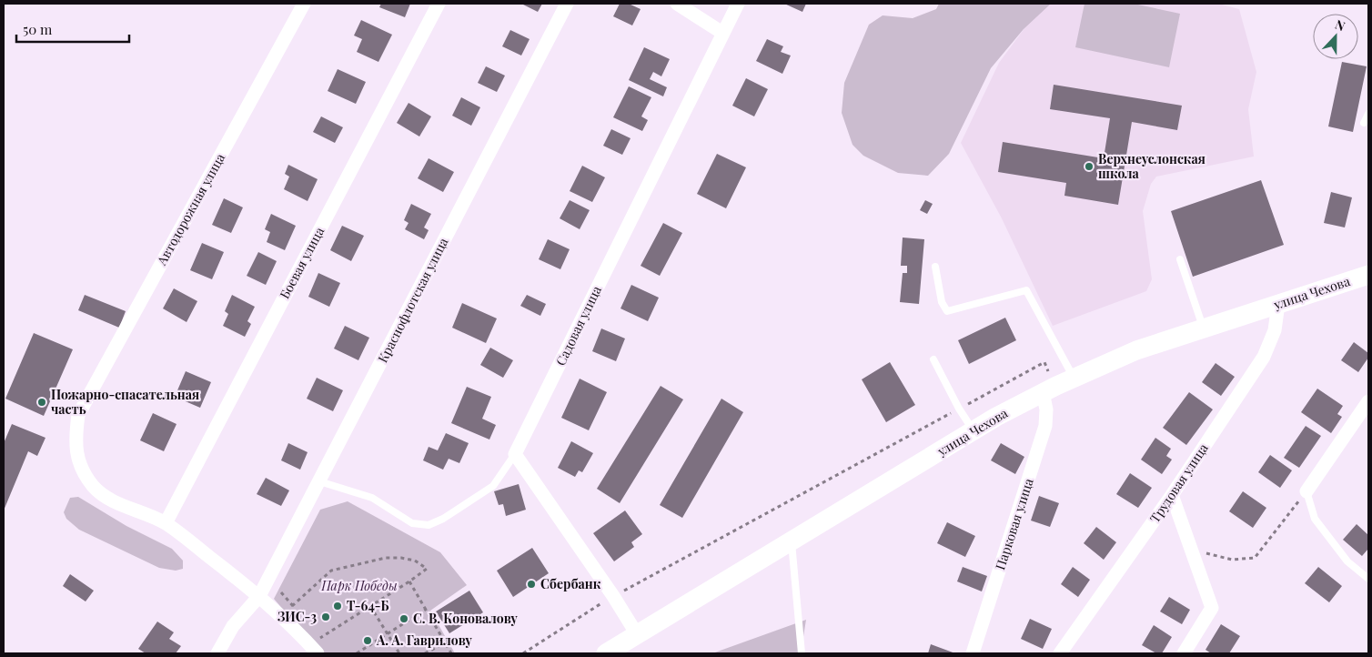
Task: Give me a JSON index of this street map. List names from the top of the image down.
{
  "streets": {
    "street": [
      "Автодорожная улица",
      "Боевая улица",
      "улица Чехова",
      "Краснофлотская улица",
      "Садовая улица",
      "Трудовая улица",
      "Парковая улица"
    ]
  },
  "crossings": [
    ["Автодорожная улица", "Боевая улица"],
    ["улица Чехова", "Трудовая улица"],
    ["улица Чехова", "Парковая улица"]
  ],
  "parks": ["Парк Победы"],
  "places": [
    "Верхнеуслонская школа",
    "Пожарно-спасательная часть",
    "Сбербанк",
    "Т-64-Б",
    "ЗИС-3",
    "С. В. Коновалову",
    "А. А. Гаврилову"
  ],
  "scale_bar": "50 m",
  "north": "top"
}
